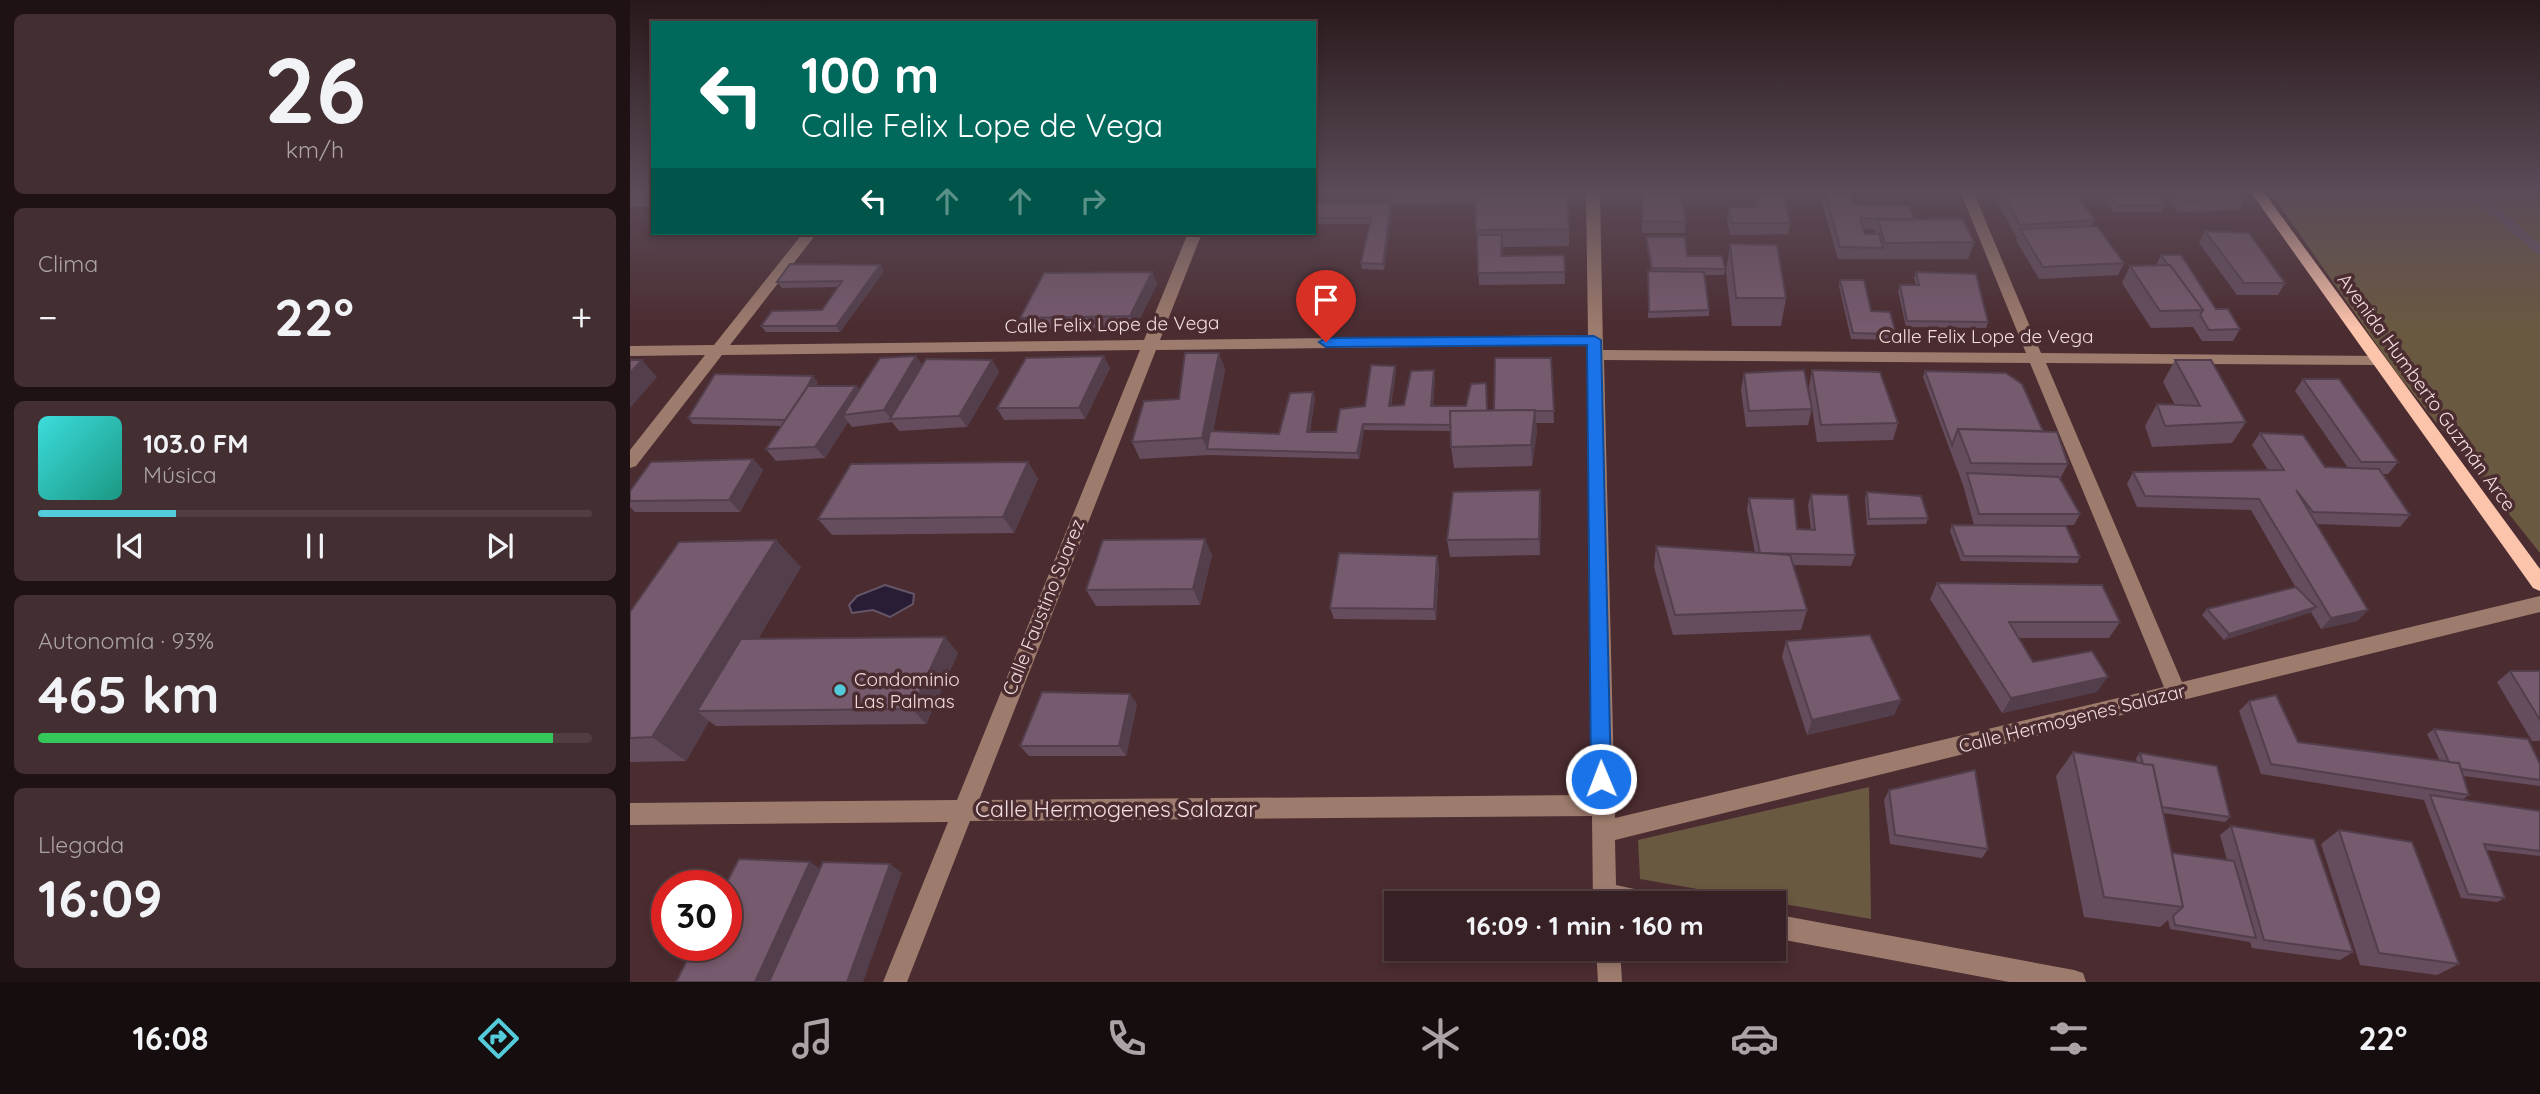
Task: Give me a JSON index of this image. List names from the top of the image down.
{
  "streets": {
    "main road": ["Avenida Humberto Guzmán Arce"],
    "street": ["Calle Felix Lope de Vega", "Calle Faustino Suarez", "Calle Hermogenes Salazar"]
  },
  "crossings": [
    ["Calle Felix Lope de Vega", "Avenida Humberto Guzmán Arce"],
    ["Calle Felix Lope de Vega", "Calle Faustino Suarez"],
    ["Calle Faustino Suarez", "Calle Hermogenes Salazar"]
  ],
  "places": ["Condominio Las Palmas"],
  "page": {
    "tile": [
      ["26", "km/h"],
      "Clima",
      ["Autonomía · 93%", "465 km"],
      ["Llegada", "16:09"]
    ],
    "turn": ["100 m", "Calle Felix Lope de Vega"],
    "heat": ["−", "22°", "+"],
    "song": ["103.0 FM", "Música"],
    "limit": "30",
    "trip": "16:09 · 1 min · 160 m",
    "tabs": ["16:08", "22°"]
  }
}
